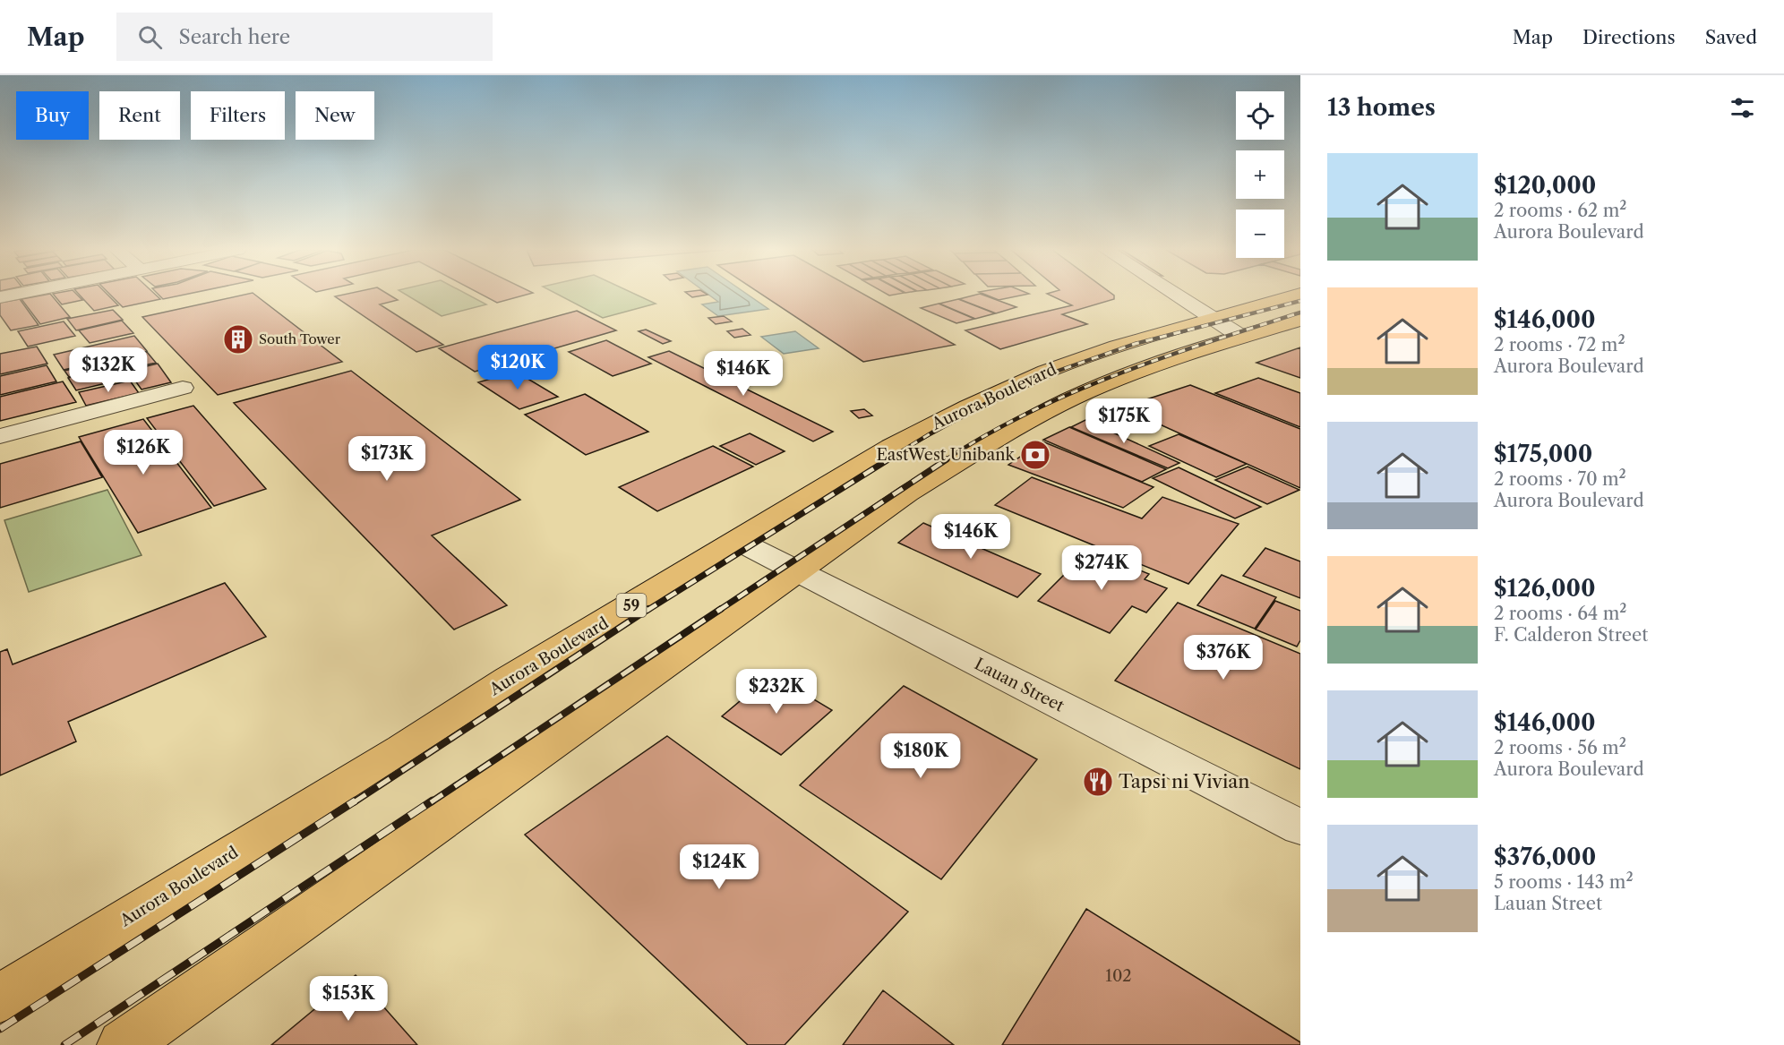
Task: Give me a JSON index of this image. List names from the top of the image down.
{
  "streets": {
    "main road": ["Aurora Boulevard", "59"],
    "street": ["Lauan Street"]
  },
  "crossings": [
    ["Aurora Boulevard", "Lauan Street"]
  ],
  "places": {
    "building": ["South Tower"],
    "bank": ["EastWest Unibank"],
    "restaurant": ["Tapsi ni Vivian"]
  },
  "house_numbers": ["102"],
  "page": {
    "header": "Map",
    "search": "Search here",
    "nav": ["Map", "Directions", "Saved"],
    "heading": "13 homes",
    "map_buttons": ["+", "−"],
    "chip": [
      "Buy",
      "Rent",
      "Filters",
      "New"
    ],
    "list": [
      {
        "name": "$120,000",
        "note": "2 rooms · 62 m² · Aurora Boulevard"
      },
      {
        "name": "$146,000",
        "note": "2 rooms · 72 m² · Aurora Boulevard"
      },
      {
        "name": "$175,000",
        "note": "2 rooms · 70 m² · Aurora Boulevard"
      },
      {
        "name": "$126,000",
        "note": "2 rooms · 64 m² · F. Calderon Street"
      },
      {
        "name": "$146,000",
        "note": "2 rooms · 56 m² · Aurora Boulevard"
      },
      {
        "name": "$376,000",
        "note": "5 rooms · 143 m² · Lauan Street"
      }
    ],
    "price": [
      "$120K",
      "$132K",
      "$146K",
      "$175K",
      "$126K",
      "$173K",
      "$146K",
      "$274K",
      "$376K",
      "$232K",
      "$180K",
      "$124K",
      "$153K"
    ]
  }
}
